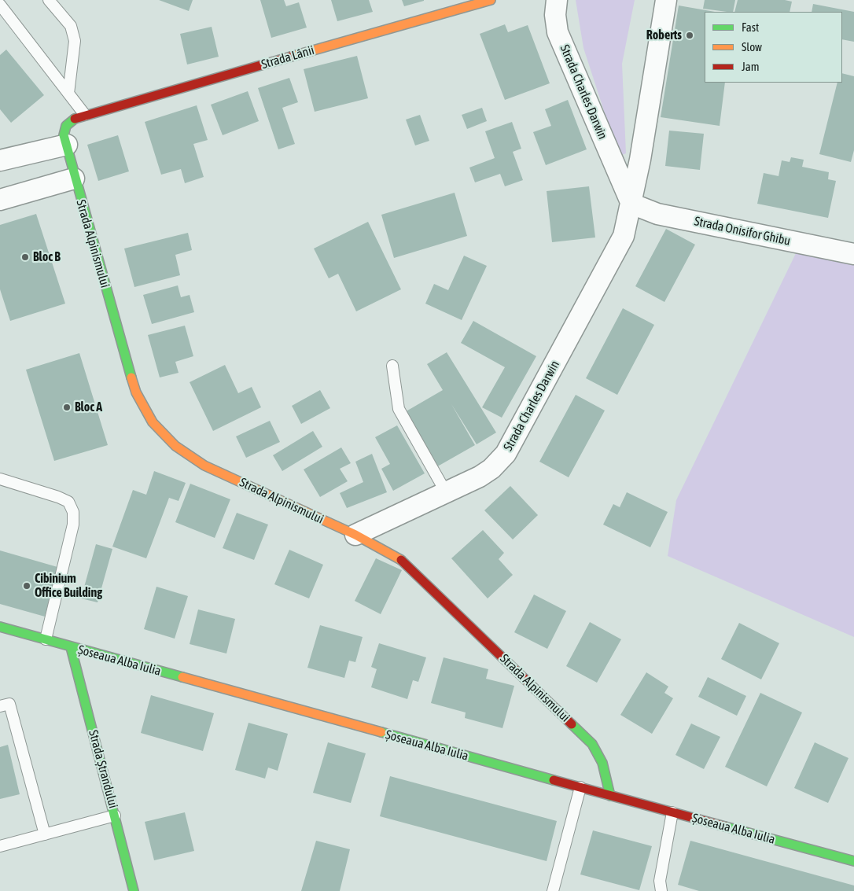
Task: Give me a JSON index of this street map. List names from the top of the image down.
{
  "streets": {
    "street": [
      "Strada Lânii",
      "Strada Charles Darwin",
      "Strada Onisifor Ghibu",
      "Strada Alpinismului",
      "Șoseaua Alba Iulia",
      "Strada Ștrandului"
    ]
  },
  "crossings": [
    ["Strada Lânii", "Strada Alpinismului"],
    ["Strada Charles Darwin", "Strada Onisifor Ghibu"],
    ["Strada Charles Darwin", "Strada Alpinismului"],
    ["Strada Alpinismului", "Șoseaua Alba Iulia"],
    ["Șoseaua Alba Iulia", "Strada Ștrandului"]
  ],
  "places": [
    "Roberts",
    "Bloc B",
    "Bloc A",
    "Cibinium Office Building"
  ],
  "legend": ["Fast", "Slow", "Jam"]
}
